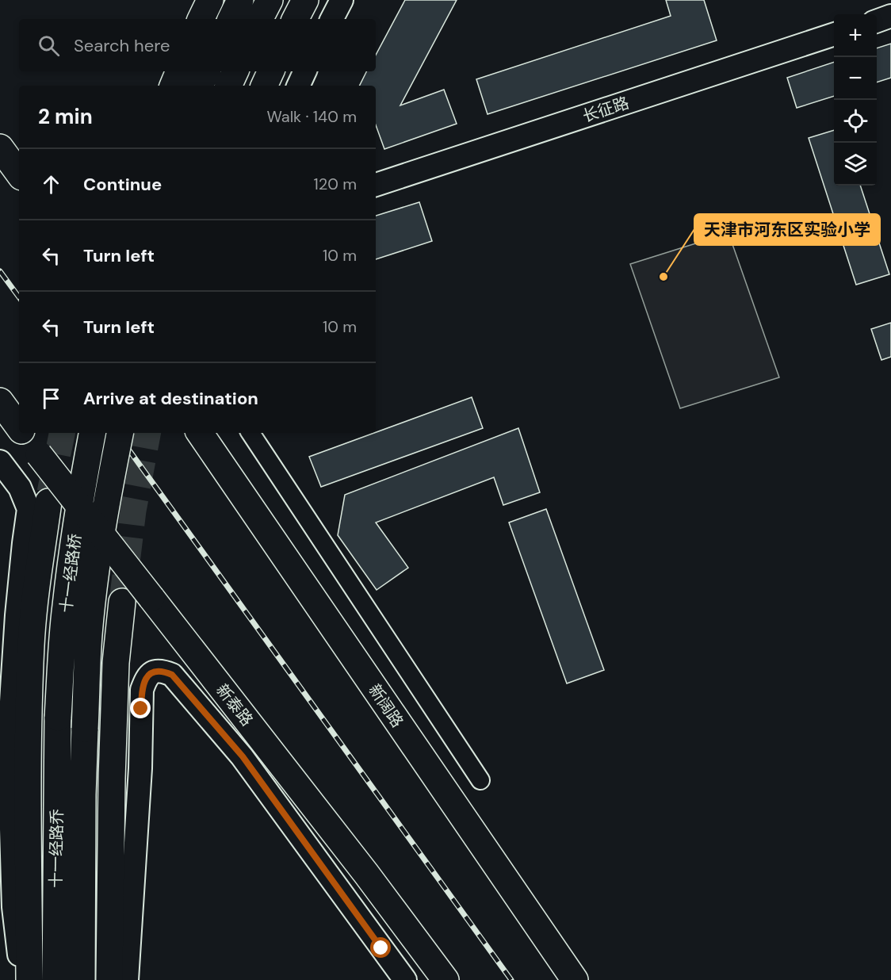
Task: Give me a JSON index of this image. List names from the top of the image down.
{
  "streets": {
    "main road": [
      "十一经路桥",
      "新泰路",
      "新阔路",
      "十一经路乔"
    ],
    "street": ["长征路"]
  },
  "crossings": [
    ["十一经路桥", "十一经路乔"]
  ],
  "places": ["天津市河东区实验小学"],
  "page": {
    "map_buttons": ["+", "−"],
    "search": "Search here",
    "heading": ["2 min", "Walk · 140 m"],
    "list": [
      ["Continue", "120 m"],
      ["Turn left", "10 m"],
      ["Turn left", "10 m"],
      "Arrive at destination"
    ]
  }
}
